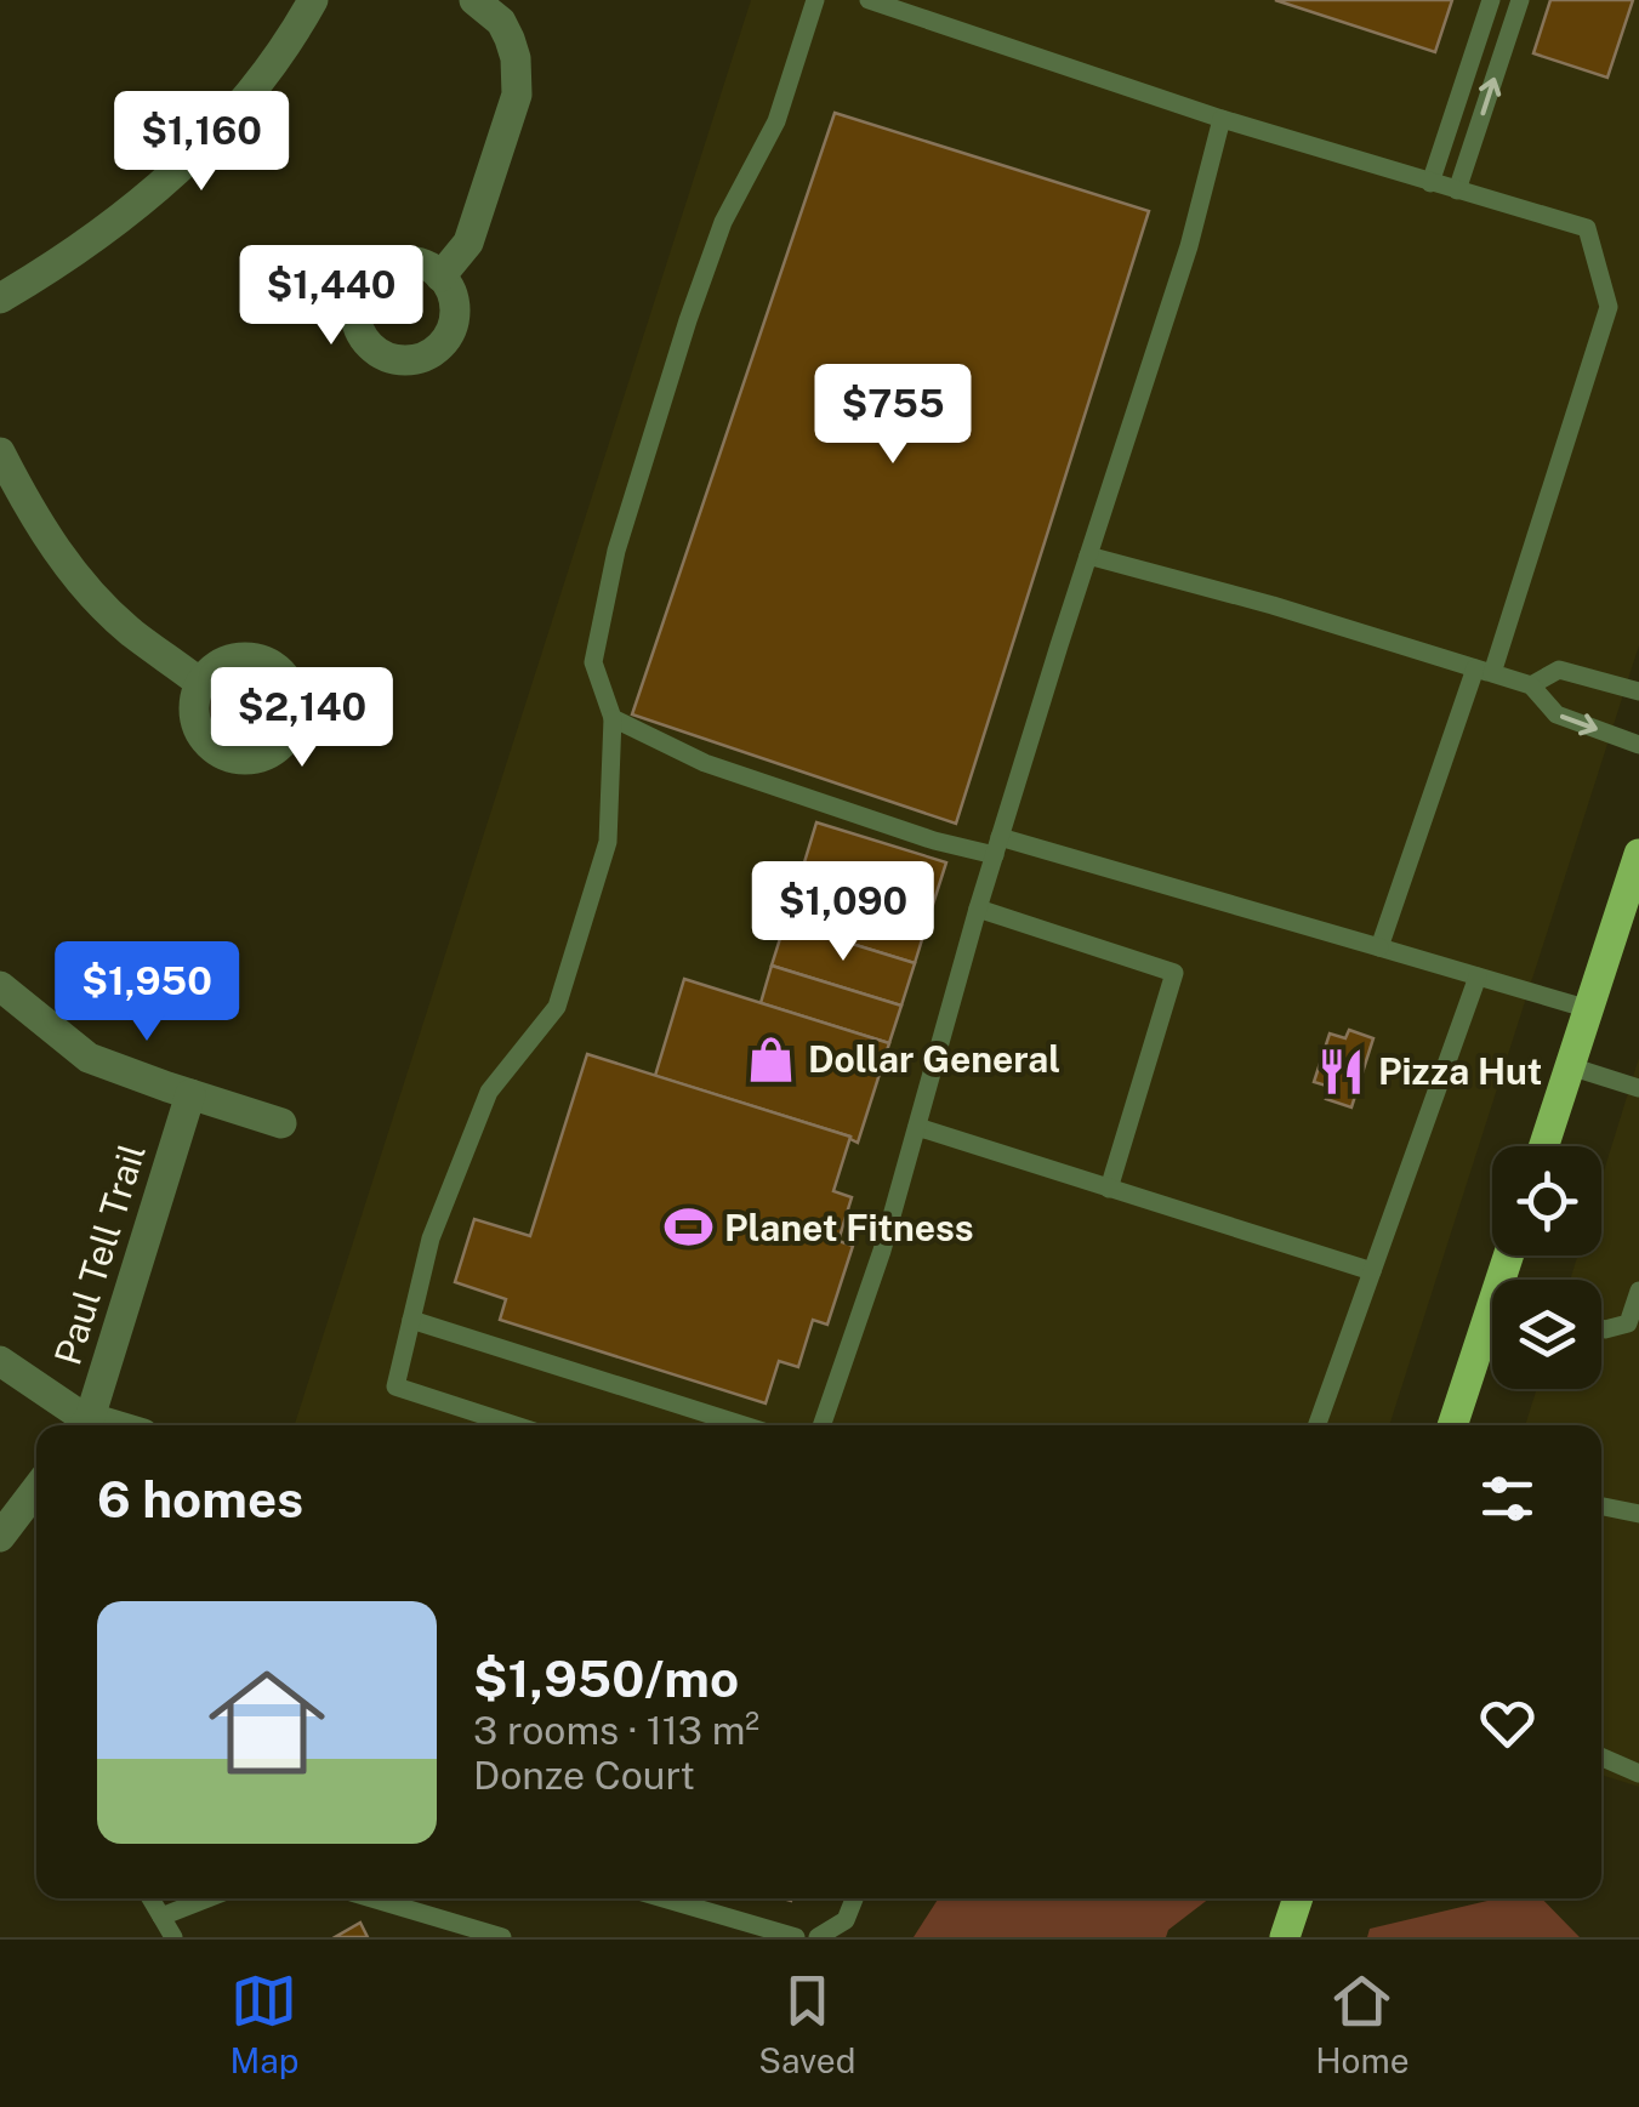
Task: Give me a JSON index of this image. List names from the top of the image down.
{
  "streets": {
    "street": ["Paul Tell Trail"]
  },
  "places": {
    "shop": ["Dollar General"],
    "restaurant": ["Pizza Hut"],
    "sports": ["Planet Fitness"]
  },
  "page": {
    "price": [
      "$1,160",
      "$1,440",
      "$755",
      "$2,140",
      "$1,090",
      "$1,950"
    ],
    "heading": "6 homes",
    "list": [
      {
        "name": "$1,950/mo",
        "note": "3 rooms · 113 m² · Donze Court"
      }
    ],
    "tabs": ["Map", "Saved", "Home"]
  }
}
